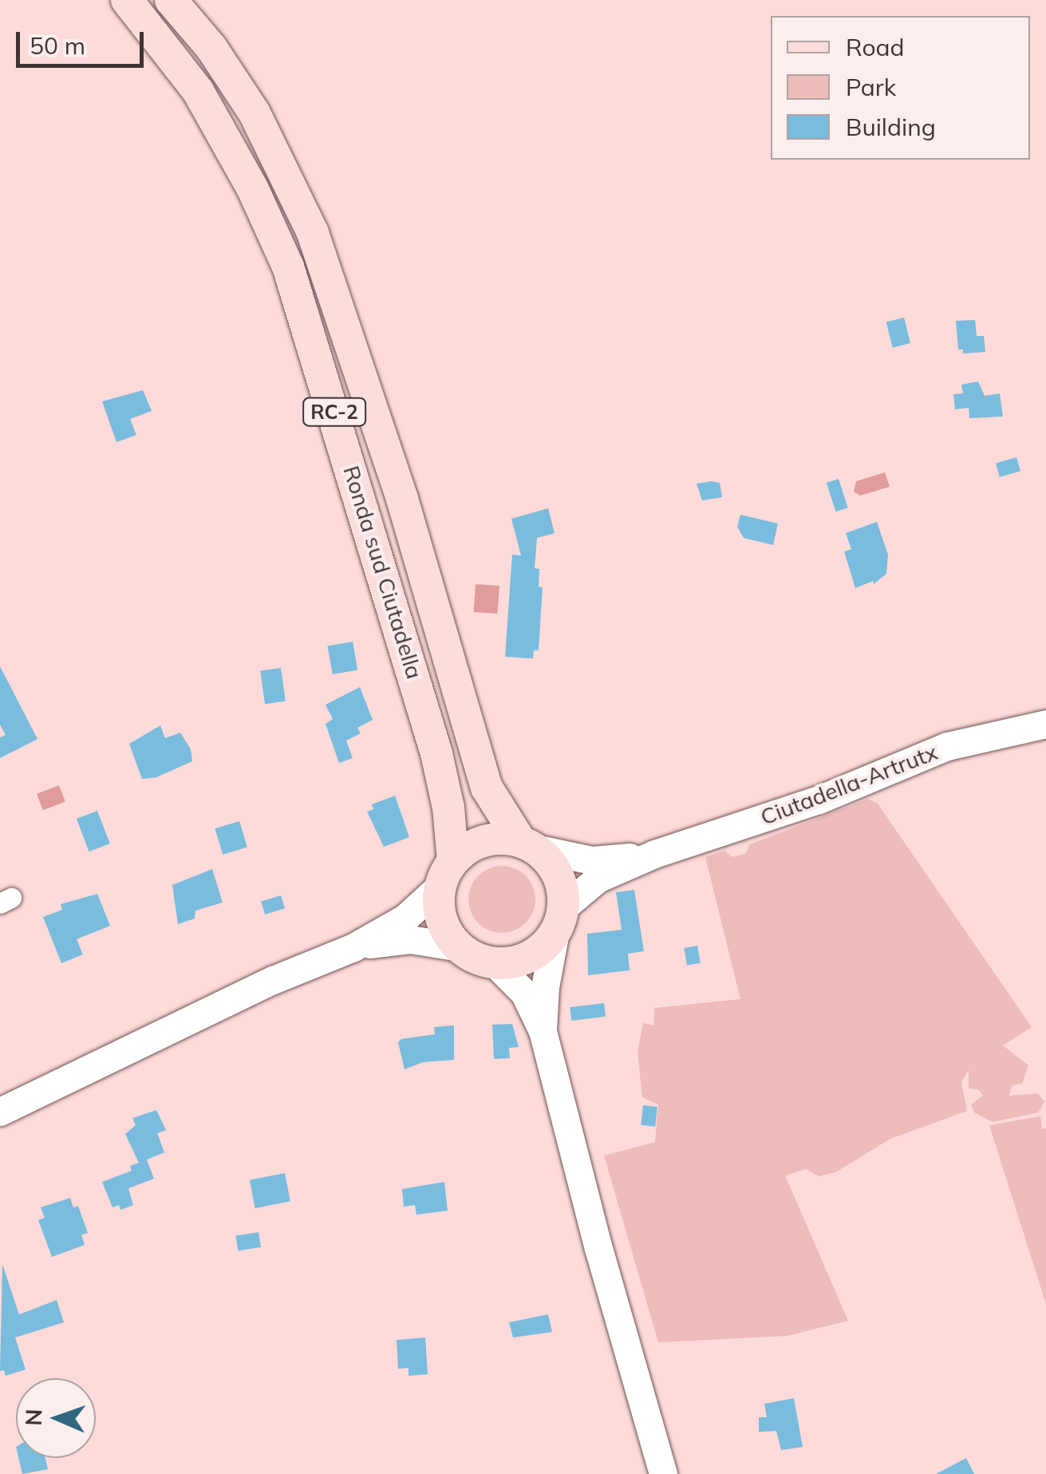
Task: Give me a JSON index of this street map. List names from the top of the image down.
{
  "streets": {
    "main road": ["RC-2", "Ronda sud Ciutadella"],
    "street": ["Ciutadella-Artrutx"]
  },
  "crossings": [
    ["RC-2", "Ronda sud Ciutadella"],
    ["RC-2", "Ciutadella-Artrutx"],
    ["Ronda sud Ciutadella", "Ciutadella-Artrutx"]
  ],
  "legend": ["Road", "Park", "Building"],
  "scale_bar": "50 m",
  "north": "left"
}
